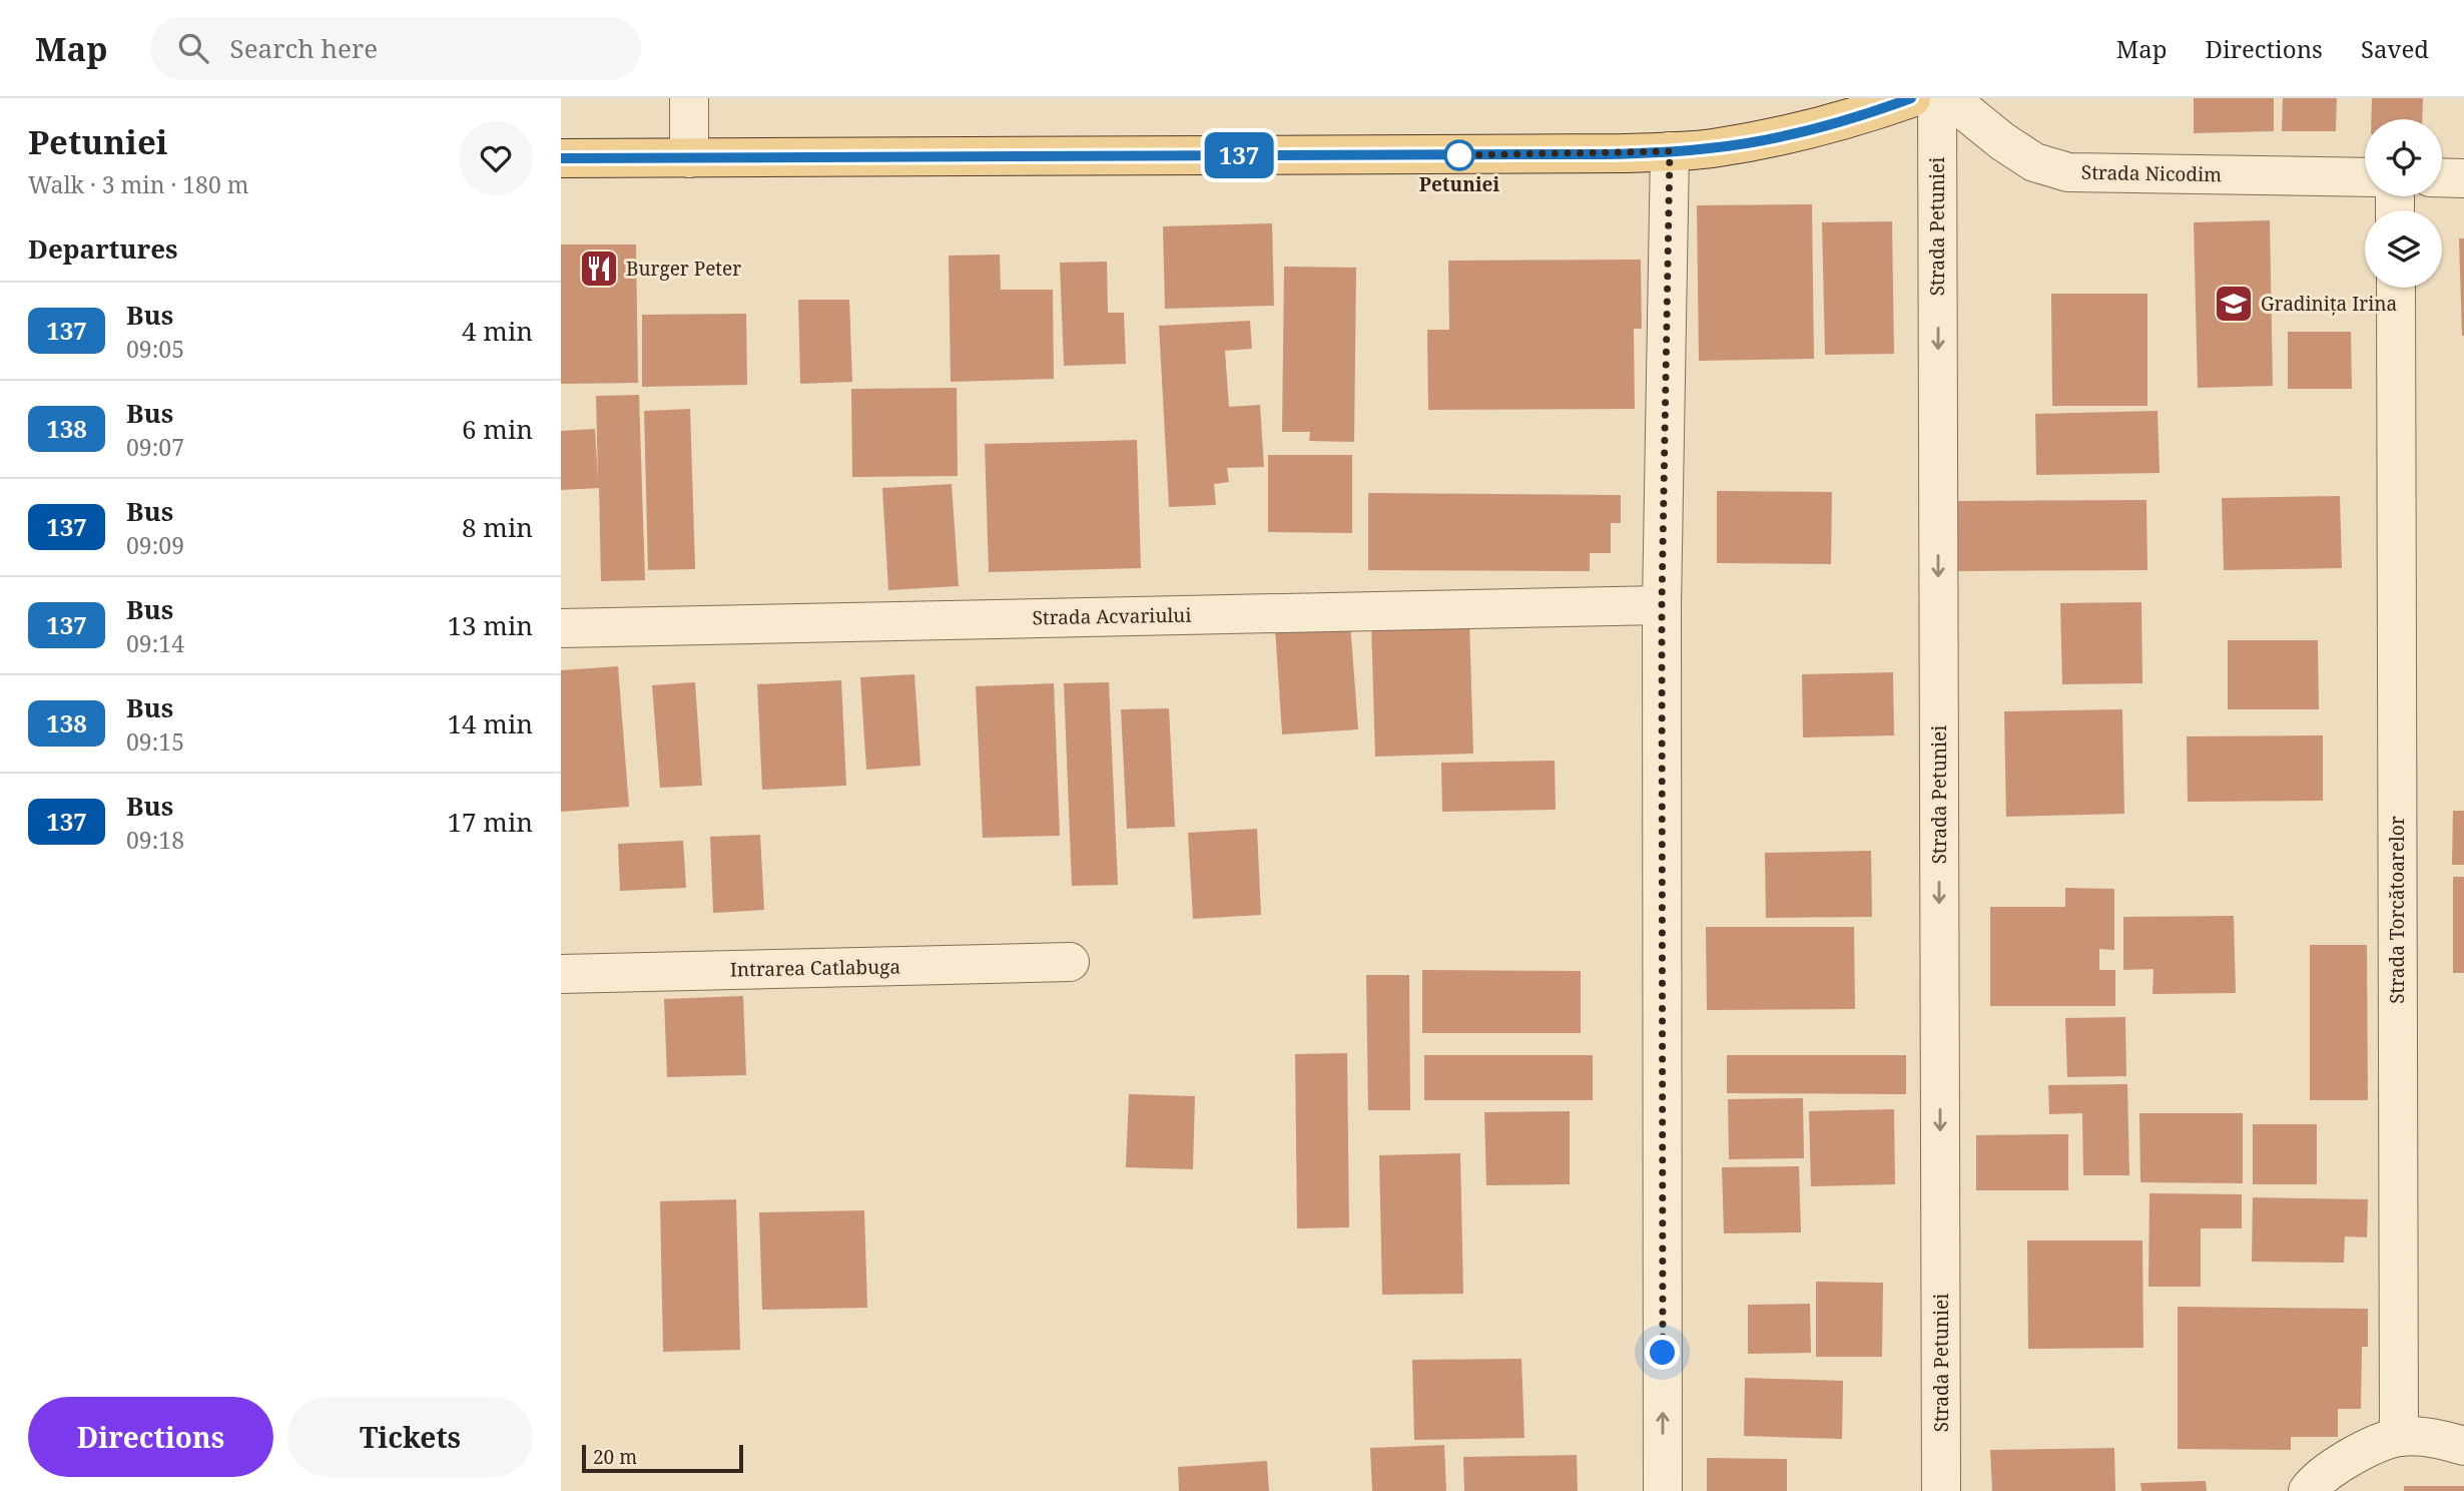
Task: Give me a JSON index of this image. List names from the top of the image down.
{
  "streets": {
    "street": [
      "Strada Nicodim",
      "Strada Petuniei",
      "Strada Acvariului",
      "Strada Torcătoarelor",
      "Intrarea Catlabuga"
    ]
  },
  "places": {
    "other": ["Petuniei"],
    "restaurant": ["Burger Peter"],
    "school or university": ["Gradinița Irina"]
  },
  "lines": ["bus line 137"],
  "scale_bar": "20 m",
  "page": {
    "header": "Map",
    "search": "Search here",
    "nav": ["Map", "Directions", "Saved"],
    "heading": [
      ["Petuniei", "Walk · 3 min · 180 m"],
      "Departures"
    ],
    "on_map": "137",
    "list": [
      {
        "mark": "137",
        "name": "Bus",
        "note": "09:05",
        "value": "4 min"
      },
      {
        "mark": "138",
        "name": "Bus",
        "note": "09:07",
        "value": "6 min"
      },
      {
        "mark": "137",
        "name": "Bus",
        "note": "09:09",
        "value": "8 min"
      },
      {
        "mark": "137",
        "name": "Bus",
        "note": "09:14",
        "value": "13 min"
      },
      {
        "mark": "138",
        "name": "Bus",
        "note": "09:15",
        "value": "14 min"
      },
      {
        "mark": "137",
        "name": "Bus",
        "note": "09:18",
        "value": "17 min"
      }
    ],
    "buttons": ["Directions", "Tickets"],
    "scale": "20 m"
  }
}
